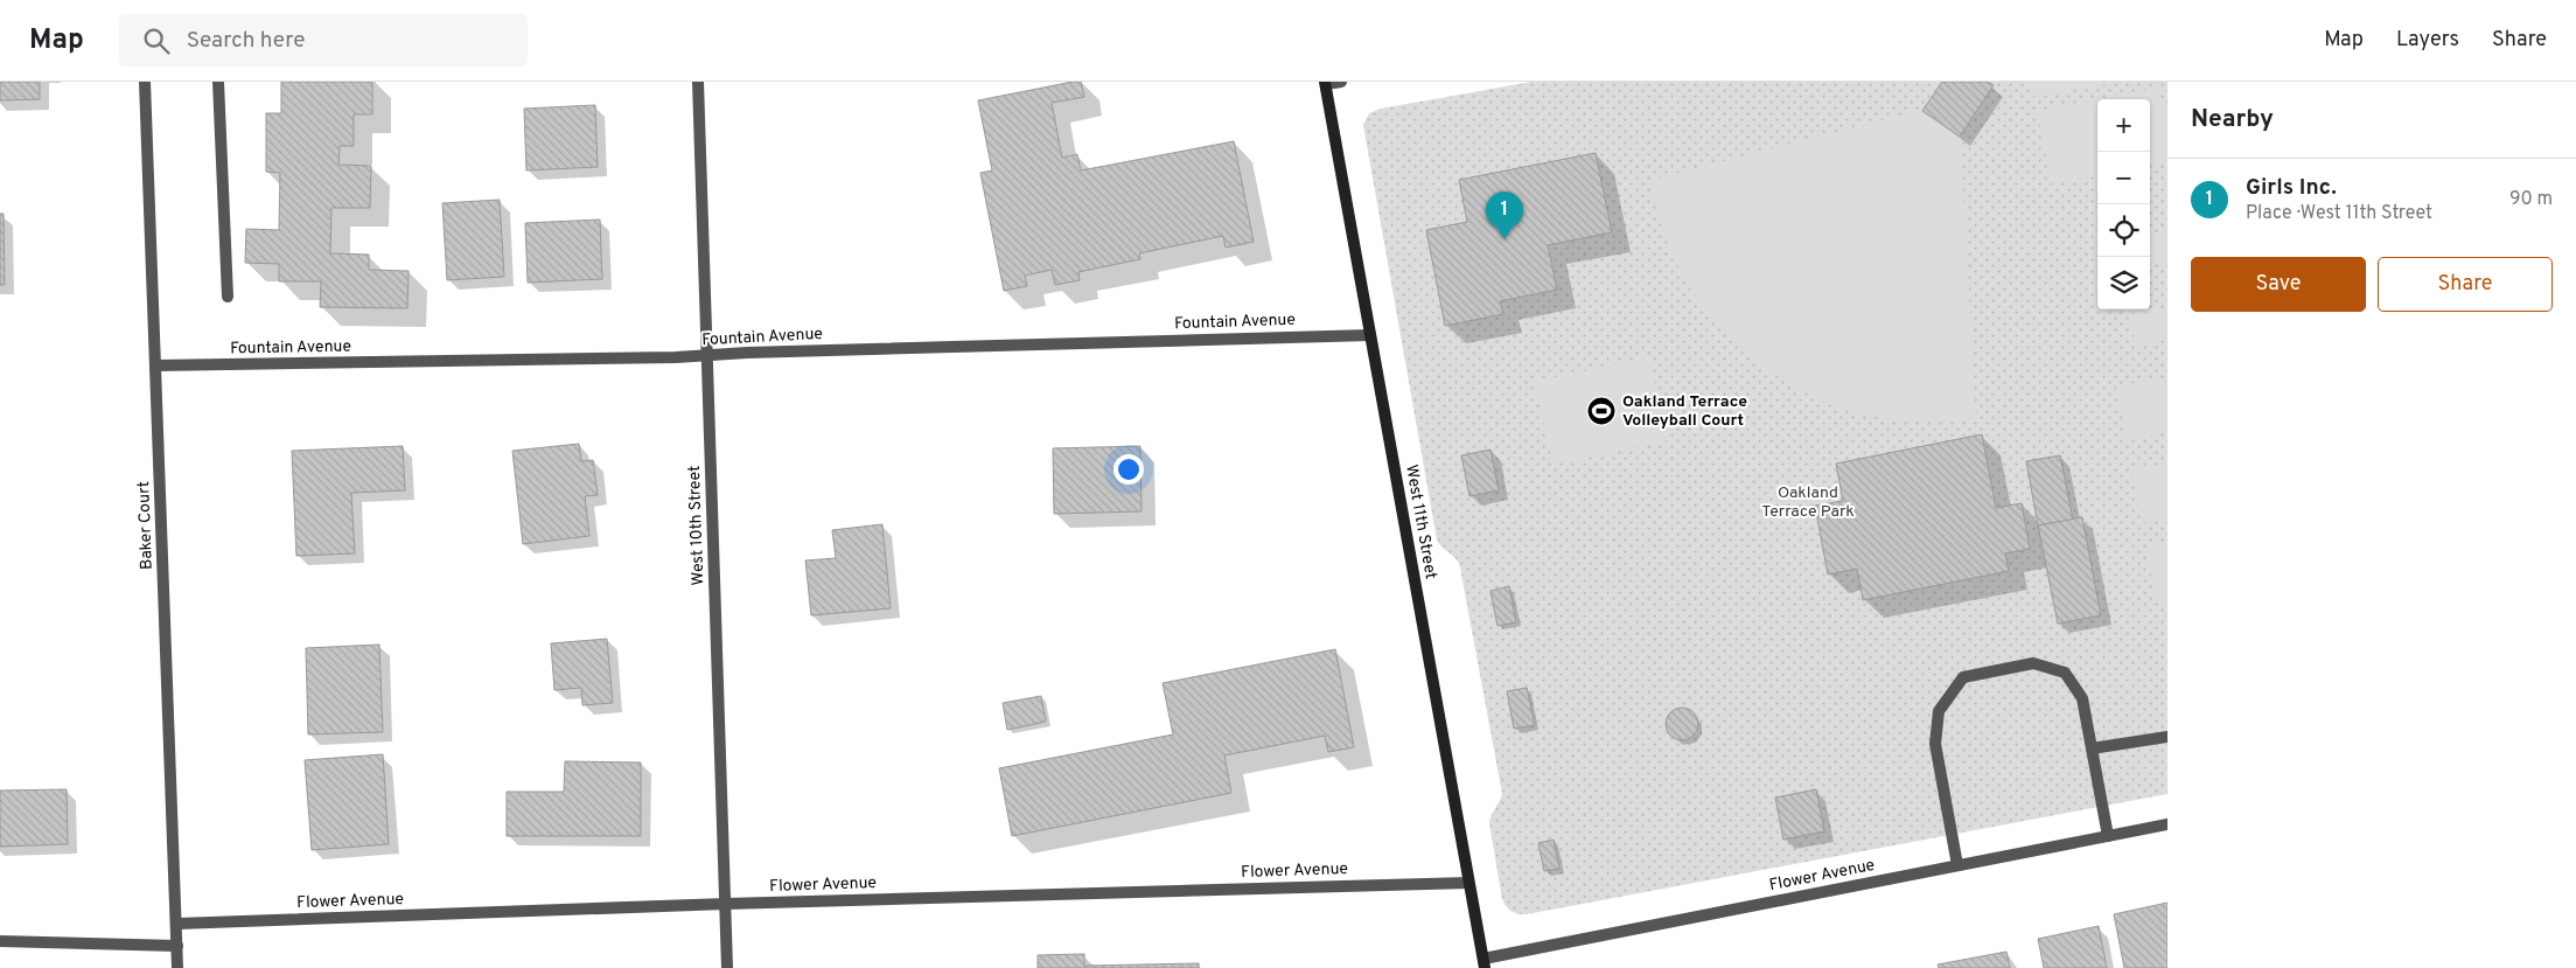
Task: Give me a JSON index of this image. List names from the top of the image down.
{
  "streets": {
    "main road": ["West 11th Street"],
    "street": [
      "Fountain Avenue",
      "Baker Court",
      "West 10th Street",
      "Flower Avenue"
    ]
  },
  "crossings": [
    ["Fountain Avenue", "West 11th Street"],
    ["Fountain Avenue", "Baker Court"],
    ["Fountain Avenue", "West 10th Street"],
    ["West 11th Street", "Flower Avenue"],
    ["Baker Court", "Flower Avenue"],
    ["West 10th Street", "Flower Avenue"]
  ],
  "parks": ["Oakland Terrace Park"],
  "places": {
    "sports": ["Oakland Terrace Volleyball Court"]
  },
  "page": {
    "header": "Map",
    "search": "Search here",
    "nav": ["Map", "Layers", "Share"],
    "heading": "Nearby",
    "map_buttons": ["+", "−"],
    "list": [
      {
        "mark": "1",
        "name": "Girls Inc.",
        "note": "Place · West 11th Street",
        "value": "90 m"
      }
    ],
    "pins": "1",
    "buttons": ["Save", "Share"]
  }
}
